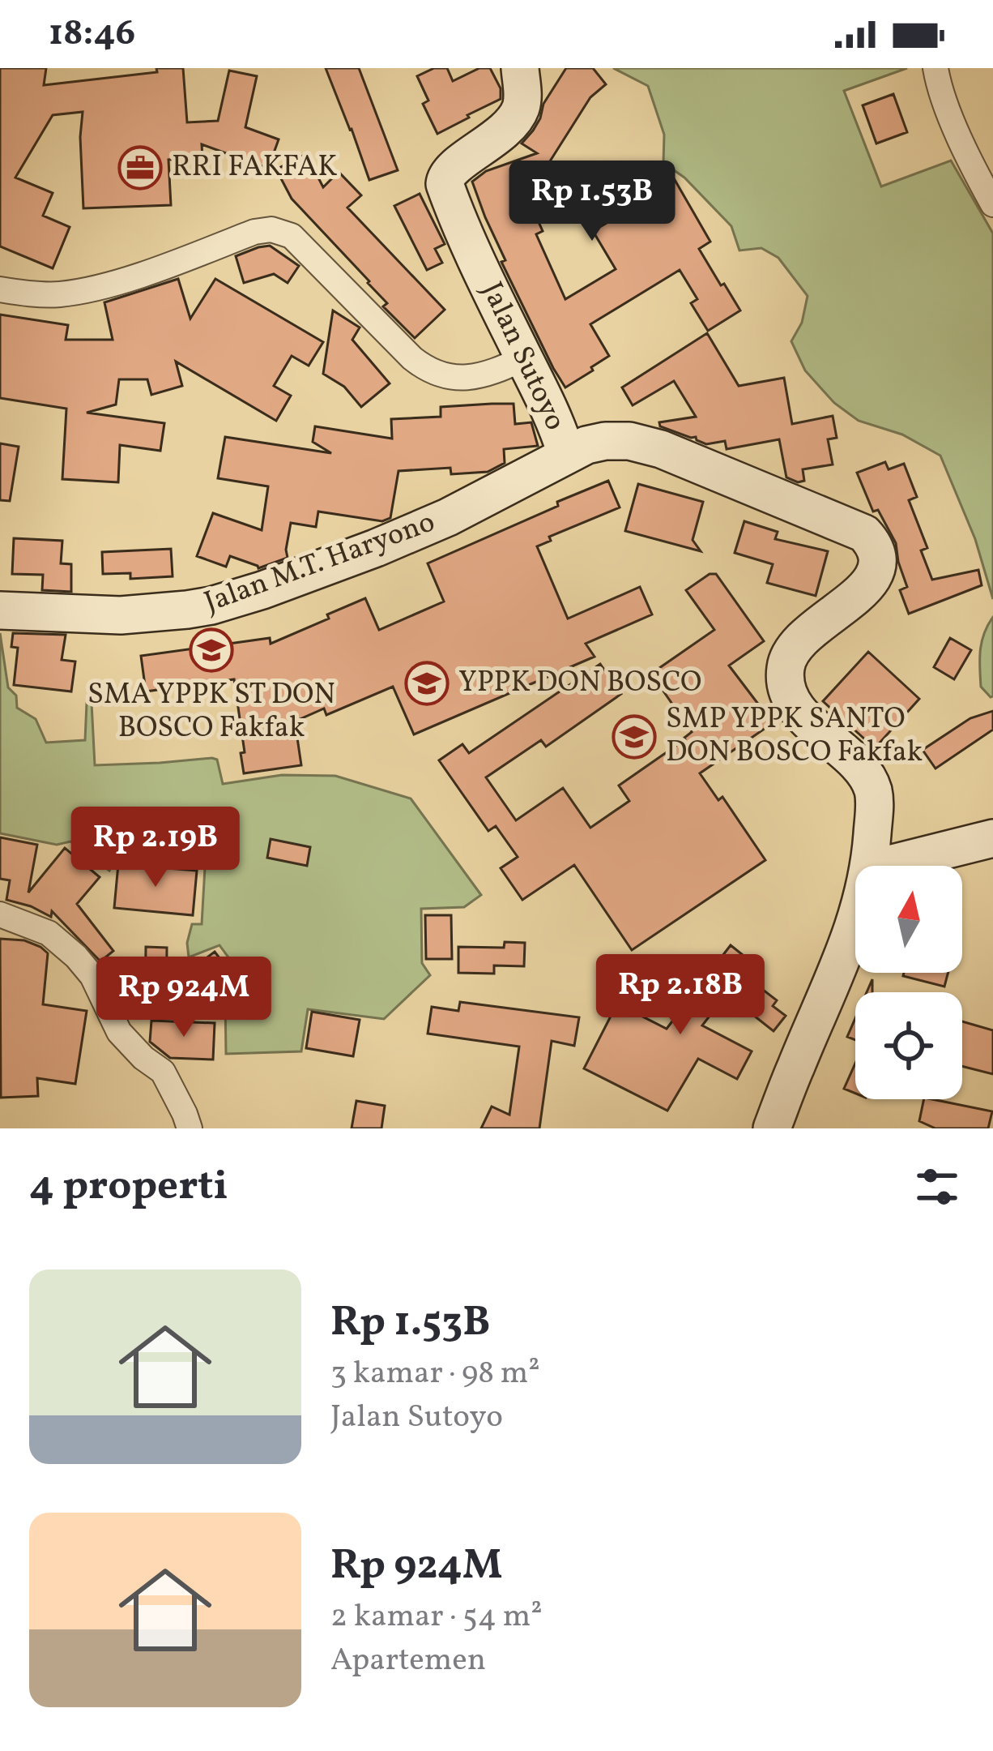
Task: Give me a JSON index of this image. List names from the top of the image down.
{
  "streets": {
    "main road": ["Jalan Sutoyo", "Jalan M.T. Haryono"]
  },
  "crossings": [
    ["Jalan Sutoyo", "Jalan M.T. Haryono"]
  ],
  "places": {
    "office": ["RRI FAKFAK"],
    "school or university": ["SMA YPPK ST DON BOSCO Fakfak", "YPPK DON BOSCO", "SMP YPPK SANTO DON BOSCO Fakfak"]
  },
  "north": "top",
  "page": {
    "status": "18:46",
    "price": [
      "Rp 1.53B",
      "Rp 2.19B",
      "Rp 2.18B",
      "Rp 924M"
    ],
    "heading": "4 properti",
    "list": [
      {
        "name": "Rp 1.53B",
        "note": "3 kamar · 98 m² · Jalan Sutoyo"
      },
      {
        "name": "Rp 924M",
        "note": "2 kamar · 54 m² · Apartemen"
      }
    ]
  }
}
